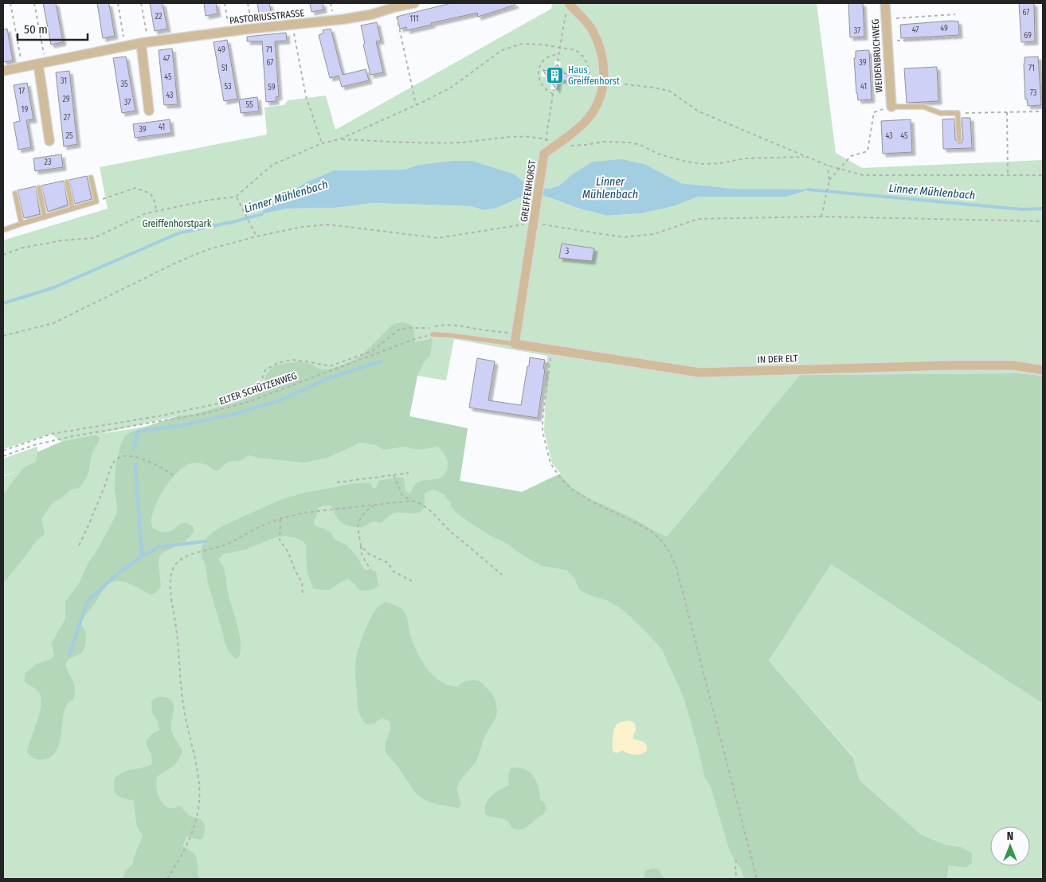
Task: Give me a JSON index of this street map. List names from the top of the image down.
{
  "streets": {
    "street": [
      "PASTORIUSSTRASSE",
      "WEIDENBRUCHWEG",
      "GREIFFENHORST",
      "IN DER ELT"
    ],
    "path": ["ELTER SCHÜTZENWEG"]
  },
  "crossings": [
    ["GREIFFENHORST", "IN DER ELT"]
  ],
  "water": ["Linner Mühlenbach"],
  "parks": ["Greiffenhorstpark"],
  "places": {
    "building": ["Haus Greiffenhorst"]
  },
  "house_numbers": [
    "67",
    "22",
    "111",
    "49",
    "47",
    "37",
    "69",
    "49",
    "71",
    "47",
    "67",
    "39",
    "51",
    "71",
    "45",
    "31",
    "35",
    "53",
    "41",
    "59",
    "17",
    "73",
    "43",
    "29",
    "37",
    "55",
    "19",
    "27",
    "41",
    "39",
    "25",
    "43",
    "45",
    "23",
    "3"
  ],
  "scale_bar": "50 m",
  "north": "top"
}
